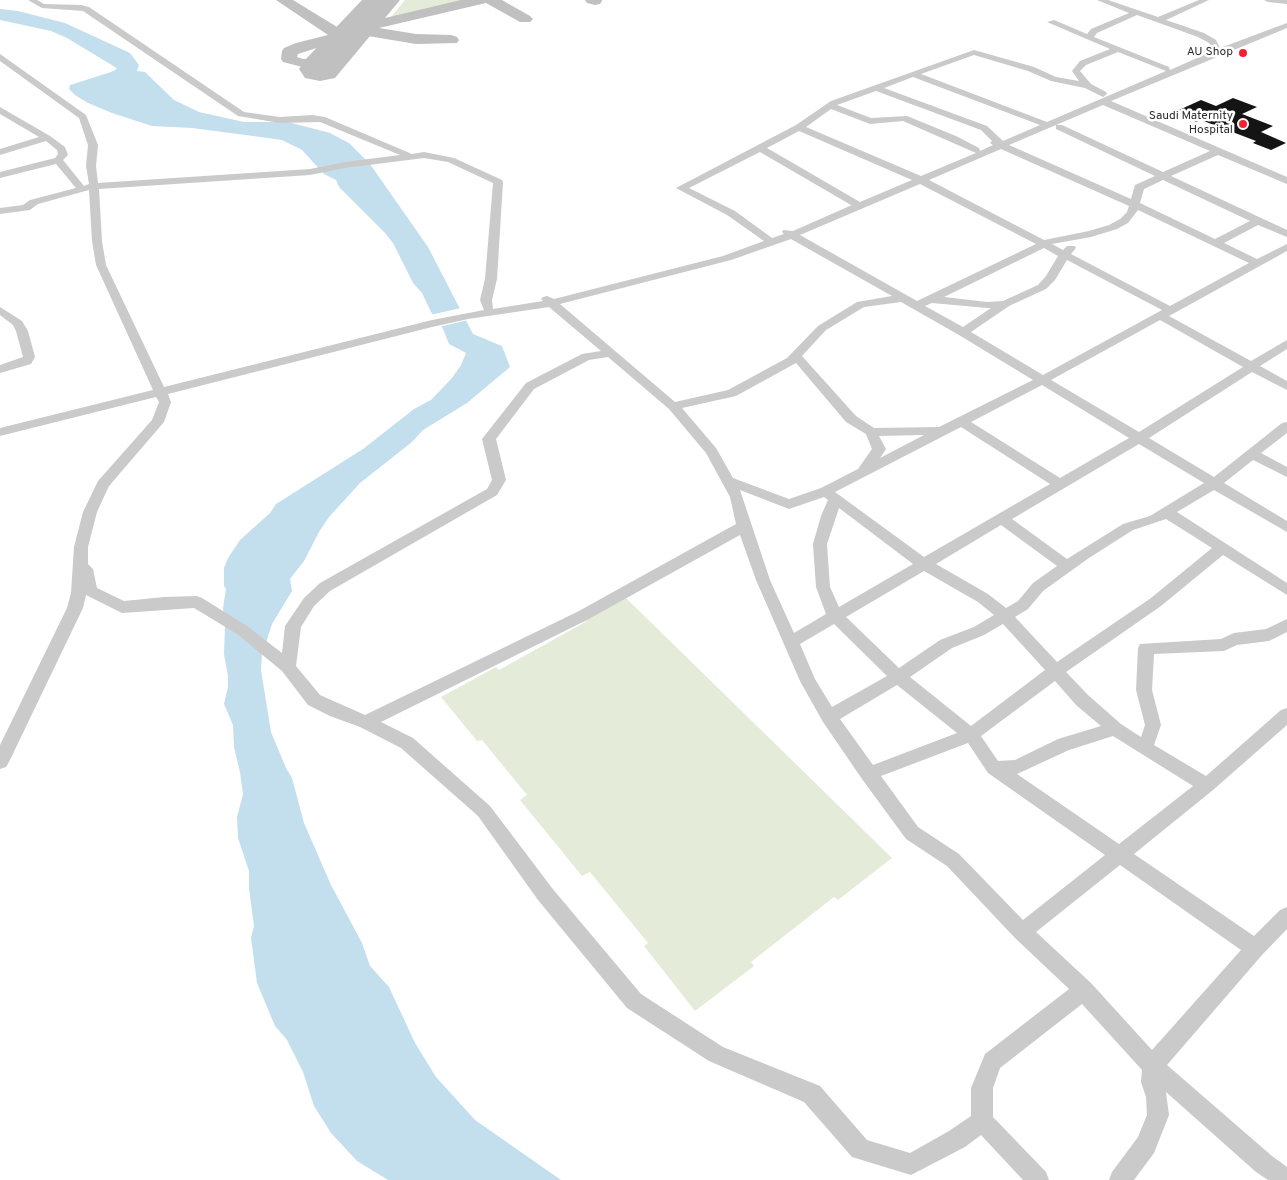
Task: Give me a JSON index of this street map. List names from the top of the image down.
{
  "places": ["AU Shop", "Saudi Maternity Hospital"]
}
